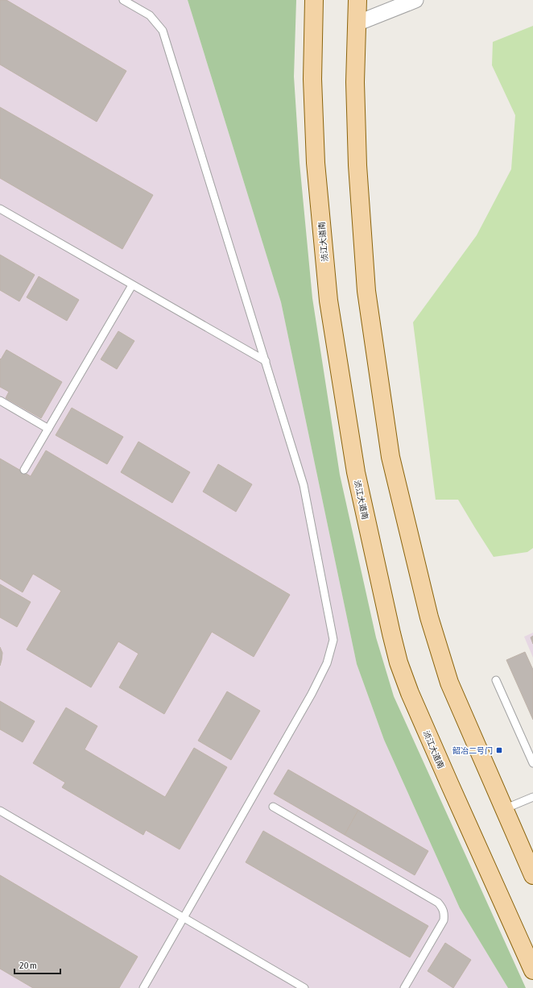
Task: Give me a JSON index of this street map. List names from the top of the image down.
{
  "streets": {
    "main road": ["浈江大道南"]
  },
  "places": {
    "transit": ["韶冶二号门"]
  },
  "scale_bar": "20 m"
}
